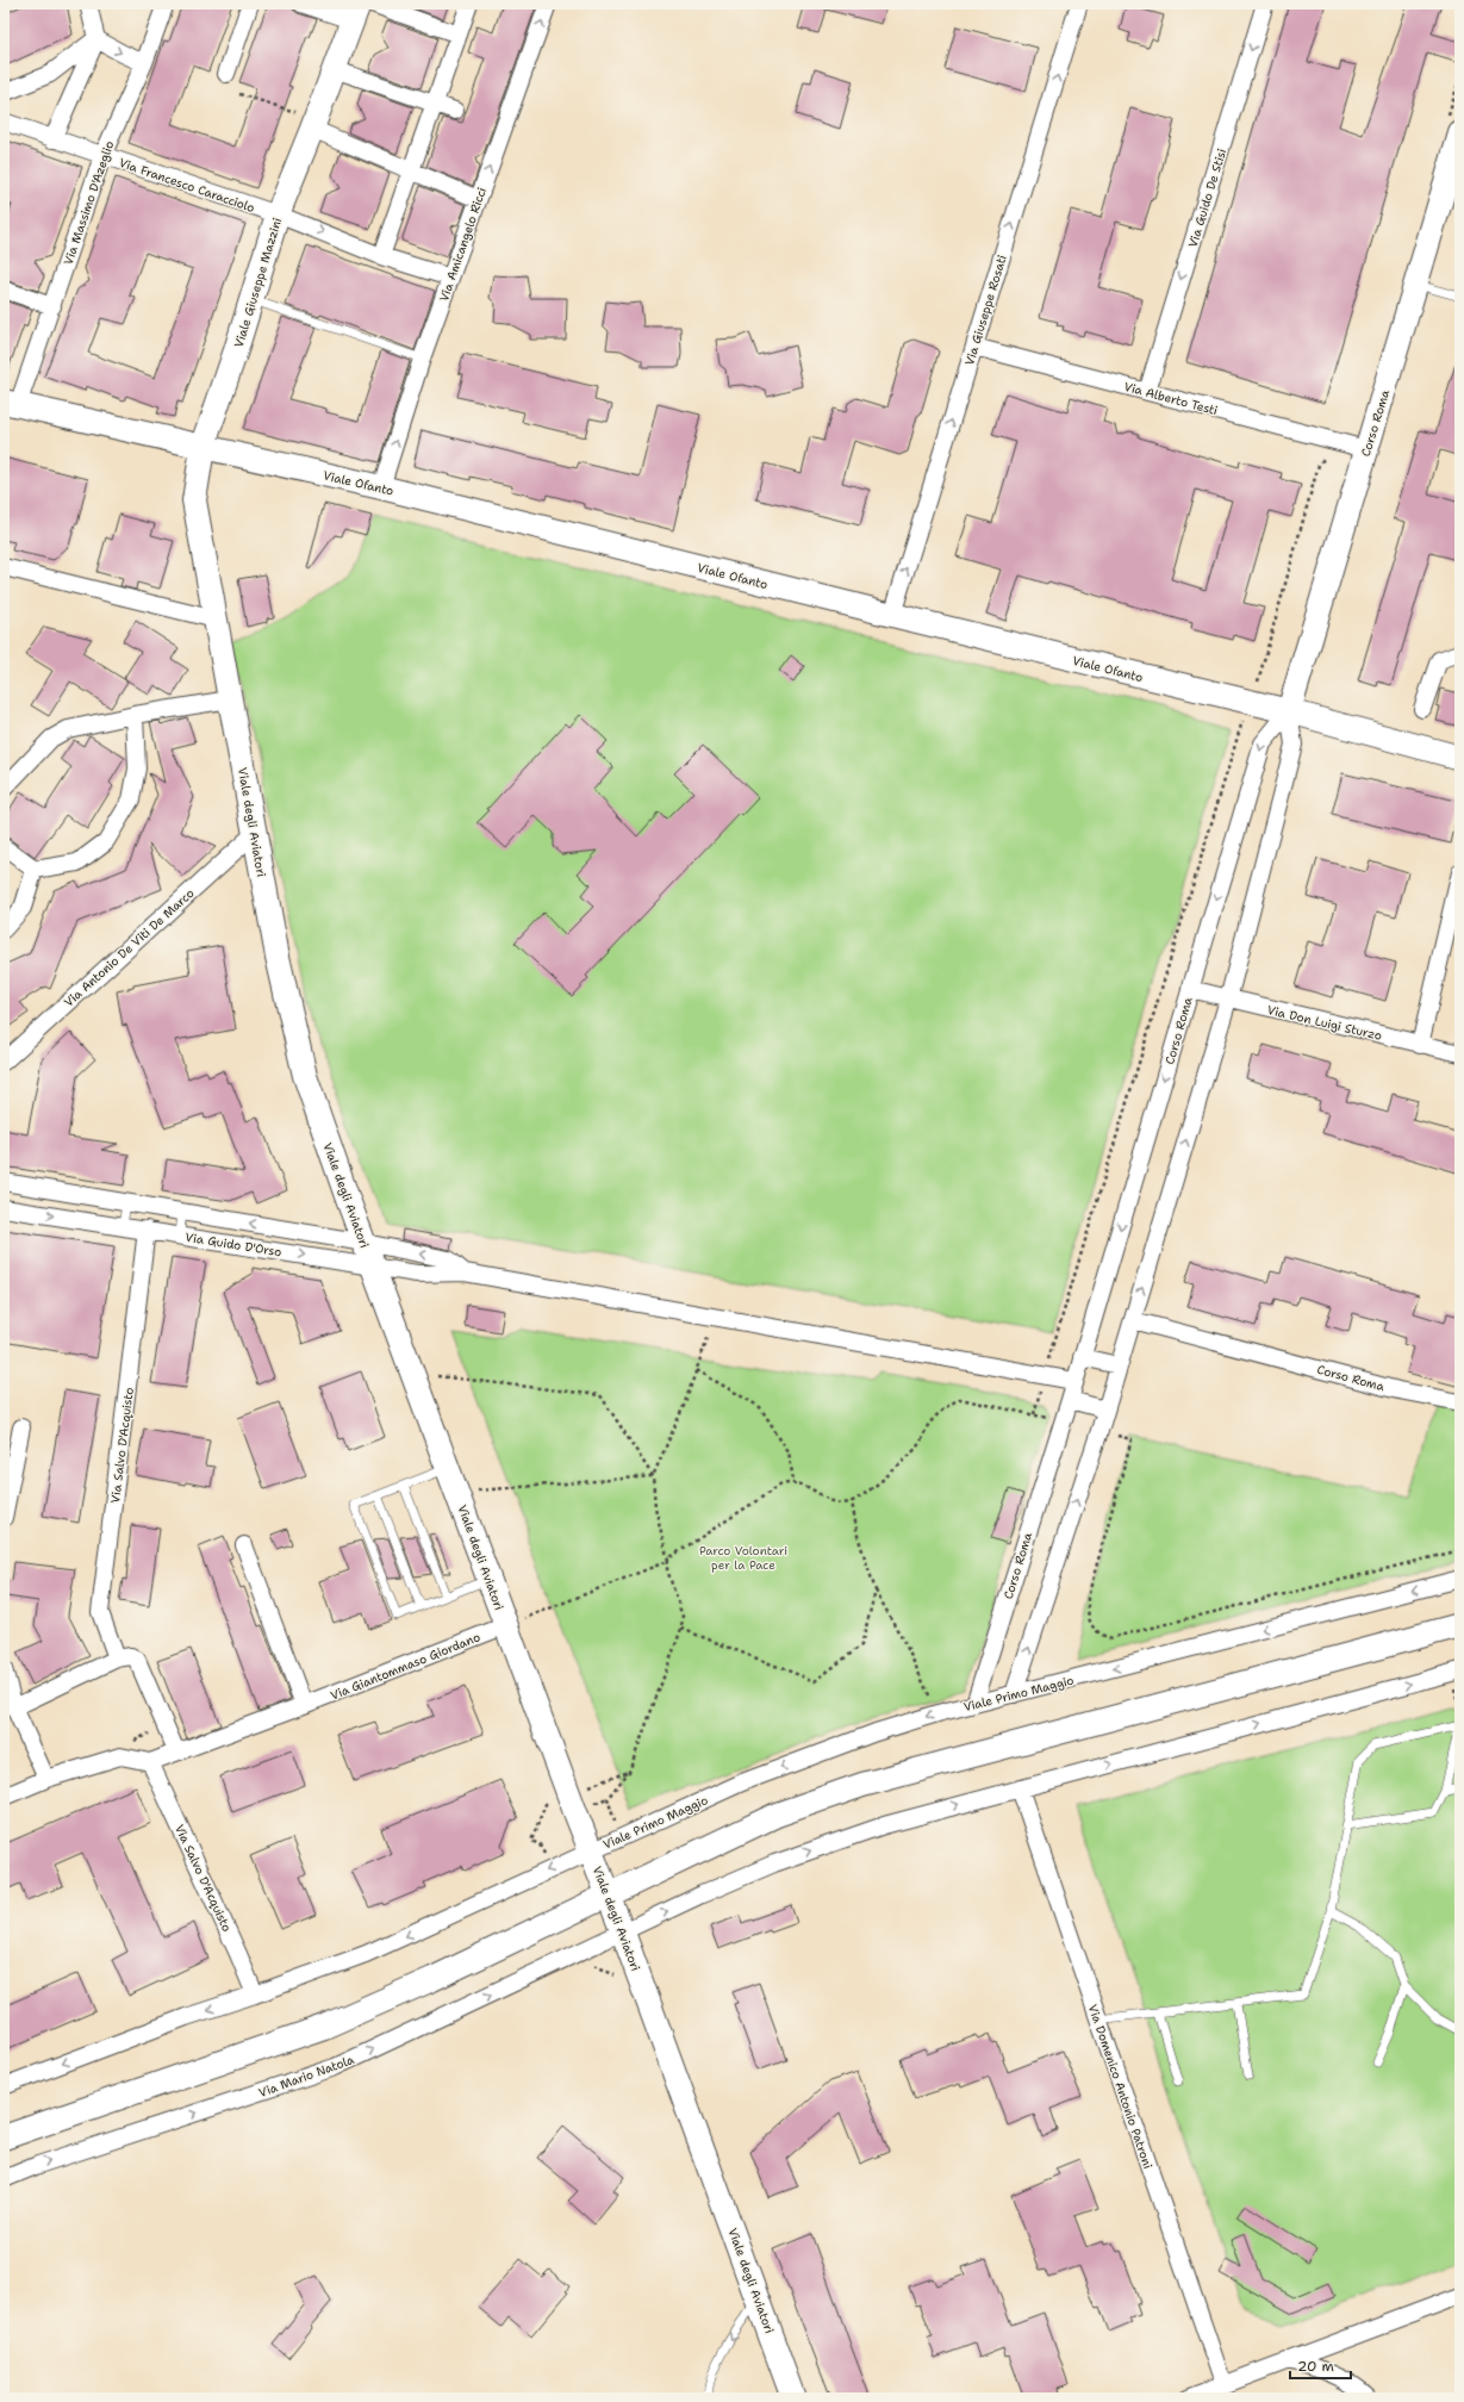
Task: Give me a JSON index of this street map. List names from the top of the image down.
{
  "streets": {
    "main road": [
      "Viale Giuseppe Mazzini",
      "Corso Roma",
      "Viale Ofanto",
      "Viale degli Aviatori"
    ],
    "street": [
      "Via Francesco Caracciolo",
      "Via Guido De Stisi",
      "Via Massimo D'Azeglio",
      "Via Amicangelo Ricci",
      "Via Giuseppe Rosati",
      "Via Alberto Testi",
      "Via Antonio De Viti De Marco",
      "Via Don Luigi Sturzo",
      "Via Guido D'Orso",
      "Via Salvo D'Acquisto",
      "Via Giantommaso Giordano",
      "Viale Primo Maggio",
      "Via Mario Natola",
      "Via Domenico Antonio Patroni"
    ]
  },
  "crossings": [
    ["Via Francesco Caracciolo", "Via Massimo D'Azeglio"],
    ["Via Francesco Caracciolo", "Via Amicangelo Ricci"],
    ["Via Francesco Caracciolo", "Viale Giuseppe Mazzini"],
    ["Via Guido De Stisi", "Via Alberto Testi"],
    ["Via Massimo D'Azeglio", "Viale Ofanto"],
    ["Via Amicangelo Ricci", "Viale Ofanto"],
    ["Viale Giuseppe Mazzini", "Viale Ofanto"],
    ["Viale Giuseppe Mazzini", "Viale degli Aviatori"],
    ["Via Giuseppe Rosati", "Via Alberto Testi"],
    ["Via Giuseppe Rosati", "Viale Ofanto"],
    ["Via Alberto Testi", "Corso Roma"],
    ["Corso Roma", "Viale Ofanto"],
    ["Corso Roma", "Via Don Luigi Sturzo"],
    ["Corso Roma", "Viale Primo Maggio"],
    ["Viale Ofanto", "Viale degli Aviatori"],
    ["Viale degli Aviatori", "Via Antonio De Viti De Marco"],
    ["Viale degli Aviatori", "Via Guido D'Orso"],
    ["Viale degli Aviatori", "Via Giantommaso Giordano"],
    ["Viale degli Aviatori", "Viale Primo Maggio"],
    ["Viale degli Aviatori", "Via Mario Natola"],
    ["Via Guido D'Orso", "Via Salvo D'Acquisto"],
    ["Via Salvo D'Acquisto", "Via Giantommaso Giordano"]
  ],
  "one_way": ["Via Guido De Stisi", "Via Giuseppe Rosati"],
  "parks": ["Parco Volontari per la Pace"],
  "scale_bar": "20 m"
}
